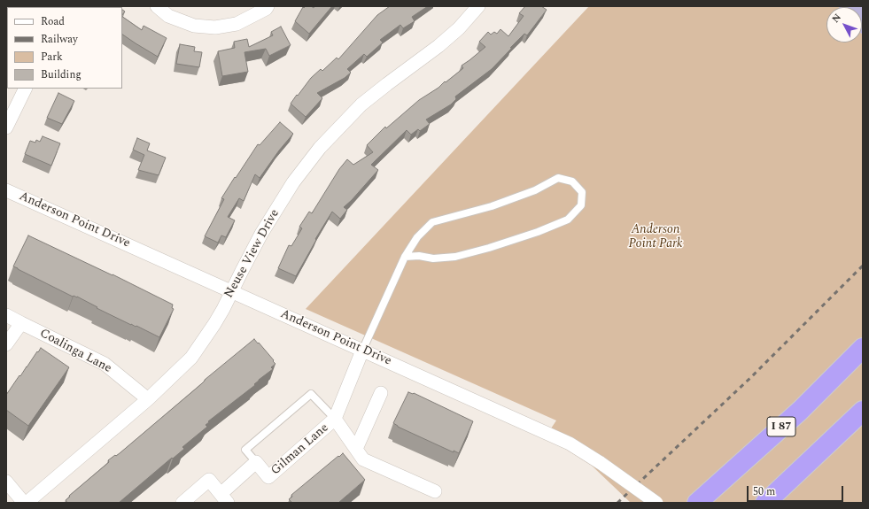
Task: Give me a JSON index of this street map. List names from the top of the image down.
{
  "streets": {
    "highway": ["I 87"],
    "street": [
      "Anderson Point Drive",
      "Neuse View Drive",
      "Coalinga Lane",
      "Gilman Lane"
    ]
  },
  "crossings": [
    ["Anderson Point Drive", "Neuse View Drive"],
    ["Anderson Point Drive", "Gilman Lane"],
    ["Neuse View Drive", "Coalinga Lane"]
  ],
  "parks": ["Anderson Point Park"],
  "legend": [
    "Road",
    "Railway",
    "Park",
    "Building"
  ],
  "scale_bar": "50 m",
  "north": "top left"
}
